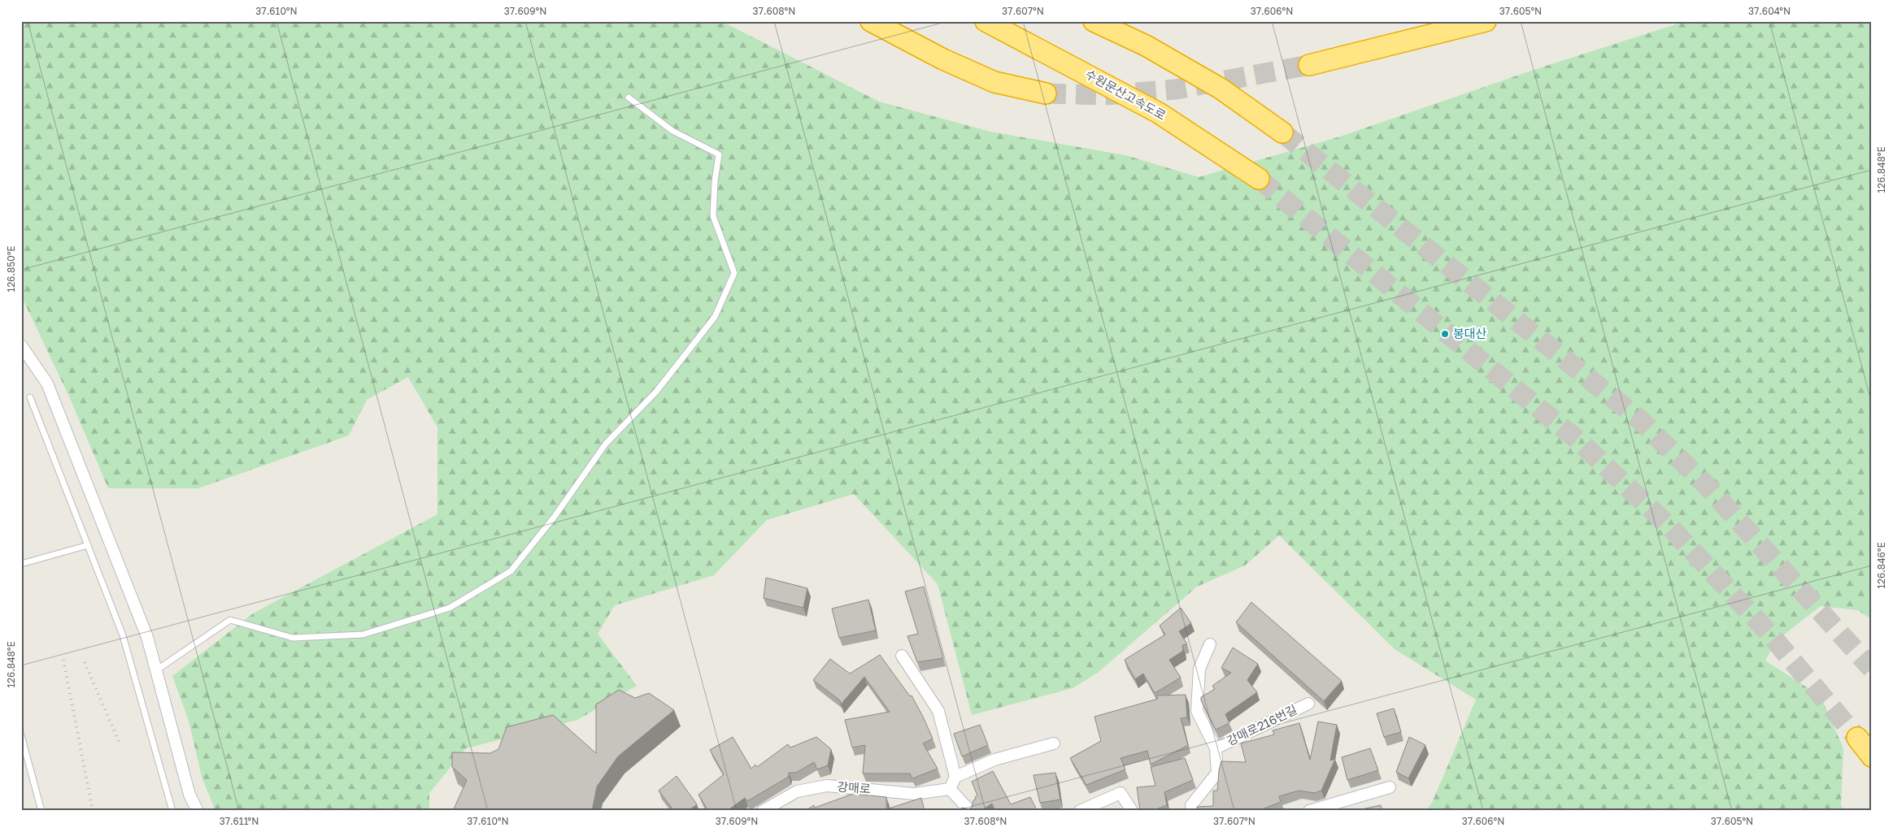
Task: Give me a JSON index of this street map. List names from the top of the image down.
{
  "streets": {
    "highway": ["수원문산고속도로"],
    "street": ["강매로216번길", "강매로"]
  },
  "places": ["봉대산"],
  "coordinates": [
    "37.610°N",
    "37.609°N",
    "37.608°N",
    "37.607°N",
    "37.606°N",
    "37.605°N",
    "37.604°N",
    "126.848°E",
    "126.850°E",
    "126.846°E",
    "37.611°N"
  ]
}
